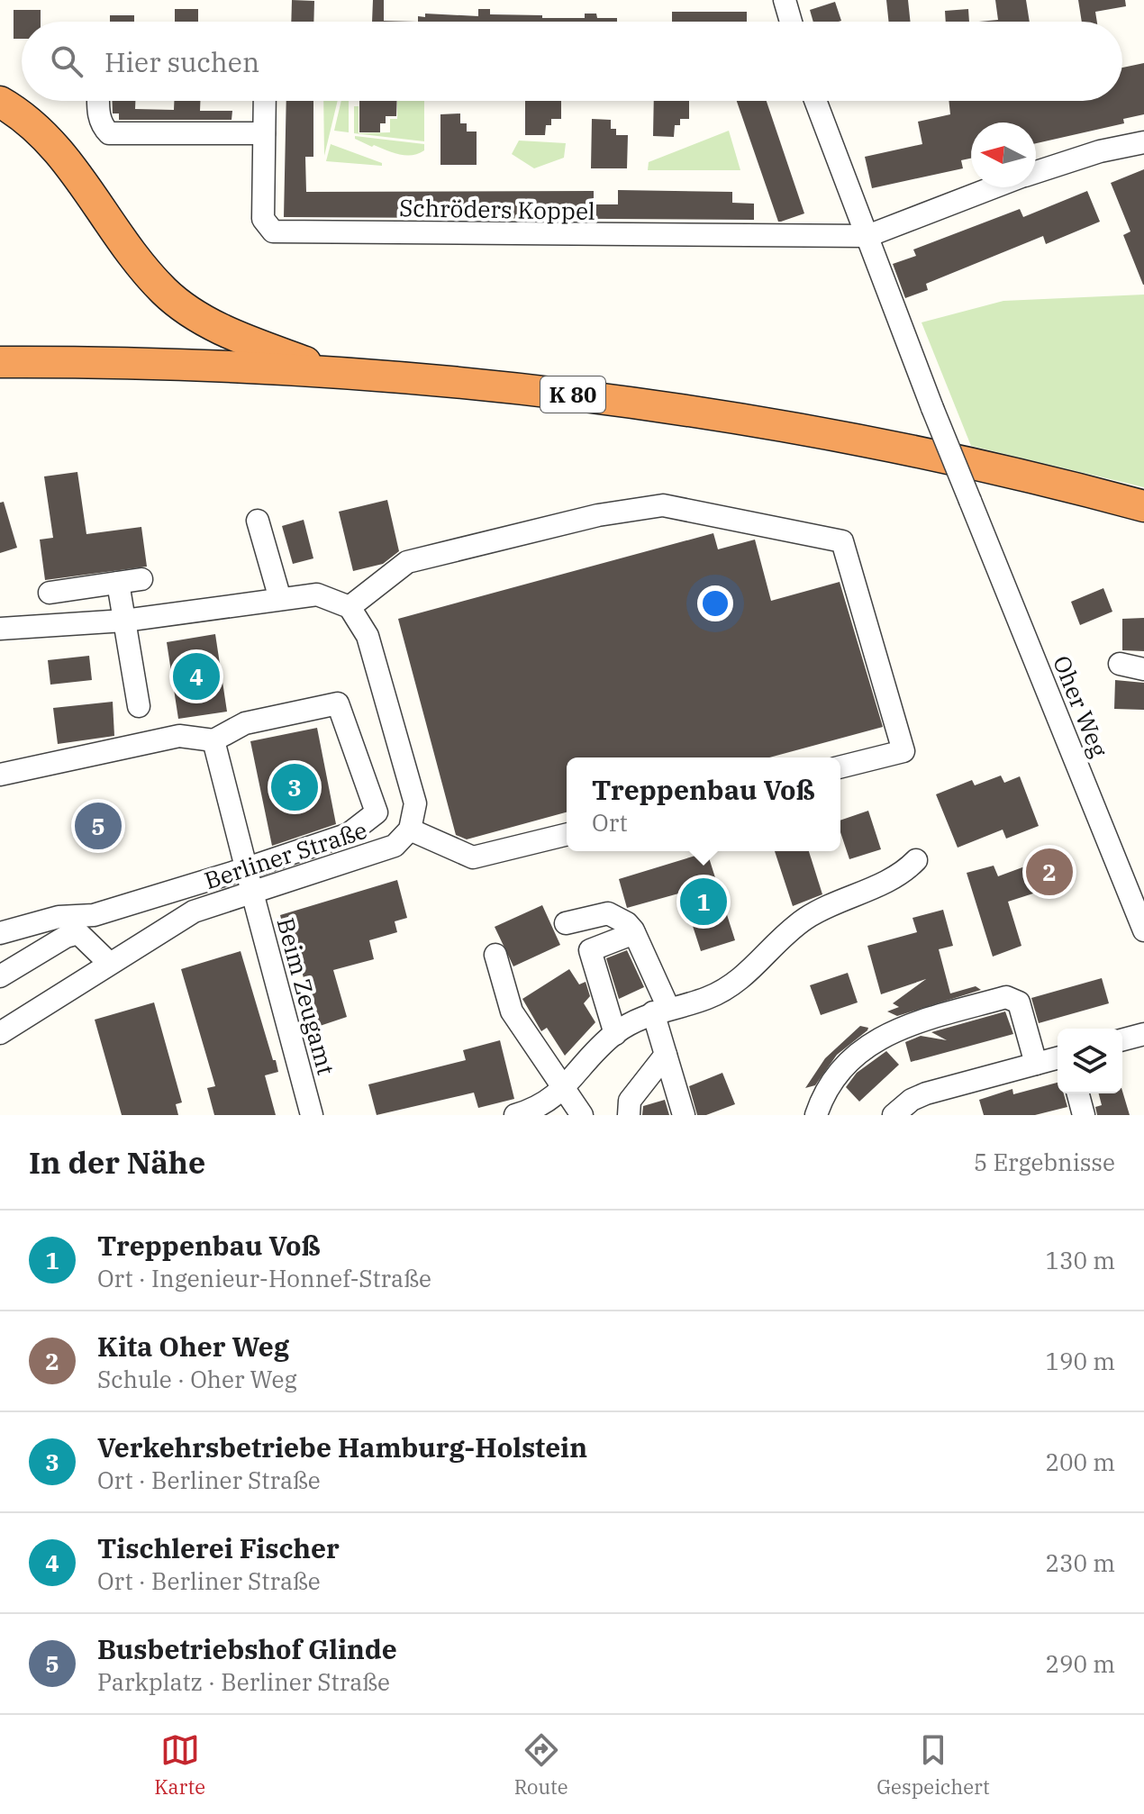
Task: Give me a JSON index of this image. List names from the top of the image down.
{
  "streets": {
    "highway": ["K 80"],
    "street": [
      "Schröders Koppel",
      "Oher Weg",
      "Berliner Straße",
      "Beim Zeugamt"
    ]
  },
  "crossings": [
    ["Schröders Koppel", "Oher Weg"],
    ["Berliner Straße", "Beim Zeugamt"]
  ],
  "north": "left",
  "page": {
    "search": "Hier suchen",
    "pins": [
      "4",
      "3",
      "5",
      "2",
      "1"
    ],
    "popup": ["Treppenbau Voß", "Ort"],
    "heading": ["In der Nähe", "5 Ergebnisse"],
    "list": [
      {
        "mark": "1",
        "name": "Treppenbau Voß",
        "note": "Ort · Ingenieur-Honnef-Straße",
        "value": "130 m"
      },
      {
        "mark": "2",
        "name": "Kita Oher Weg",
        "note": "Schule · Oher Weg",
        "value": "190 m"
      },
      {
        "mark": "3",
        "name": "Verkehrsbetriebe Hamburg-Holstein",
        "note": "Ort · Berliner Straße",
        "value": "200 m"
      },
      {
        "mark": "4",
        "name": "Tischlerei Fischer",
        "note": "Ort · Berliner Straße",
        "value": "230 m"
      },
      {
        "mark": "5",
        "name": "Busbetriebshof Glinde",
        "note": "Parkplatz · Berliner Straße",
        "value": "290 m"
      }
    ],
    "nav": ["Karte", "Route", "Gespeichert"]
  }
}
